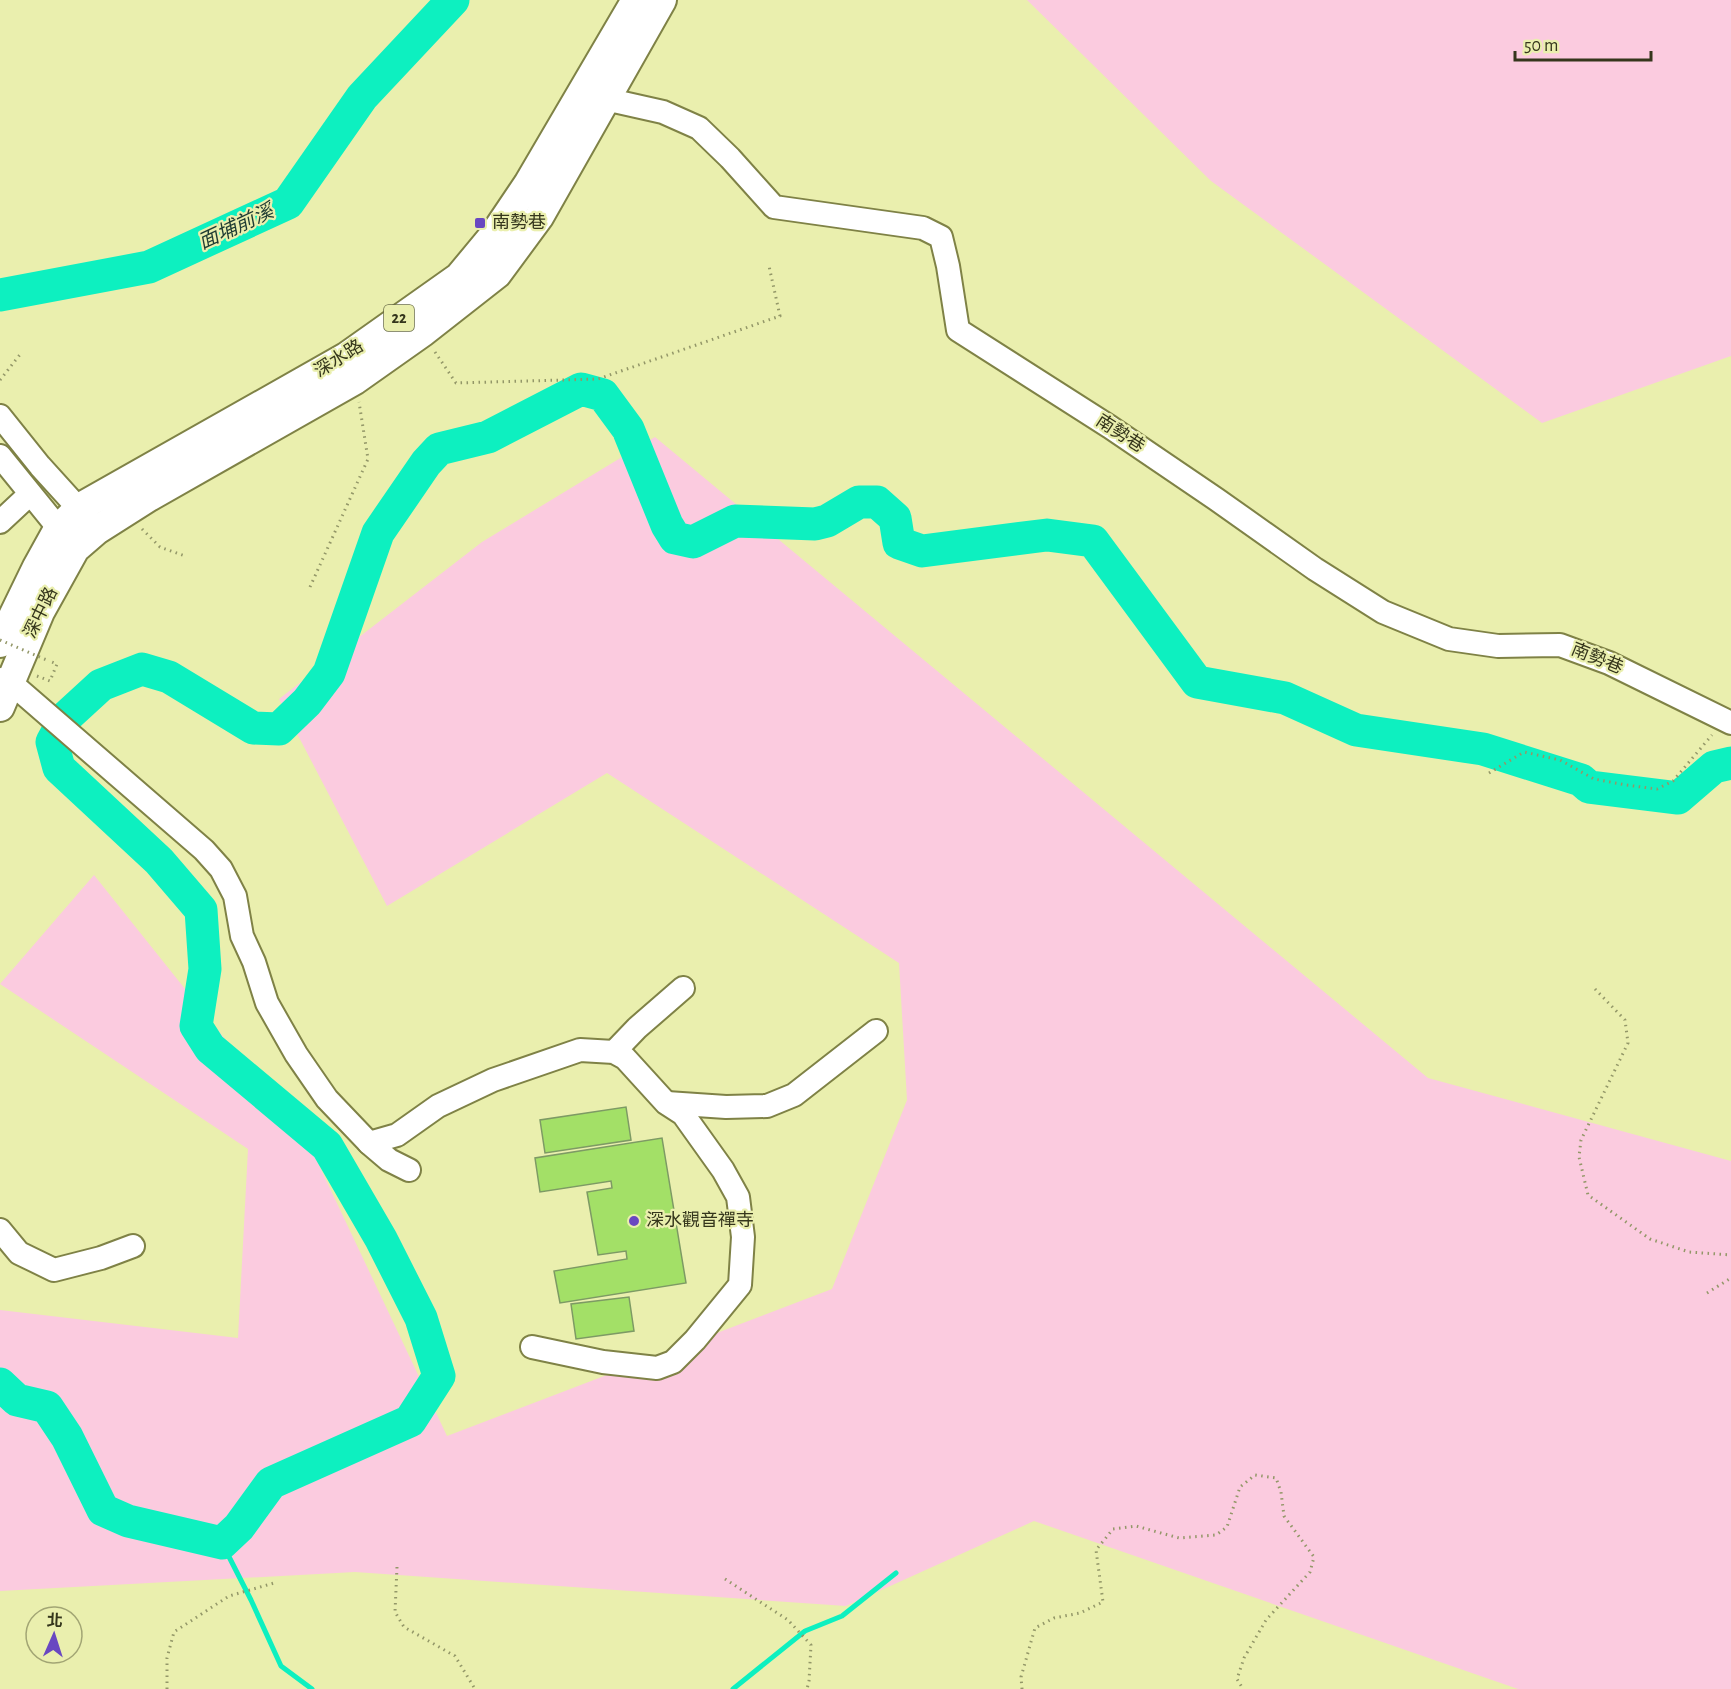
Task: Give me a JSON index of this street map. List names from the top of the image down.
{
  "streets": {
    "main road": ["22", "深水路", "深中路"],
    "street": ["南勢巷"]
  },
  "crossings": [
    ["深水路", "南勢巷"],
    ["深水路", "深中路"]
  ],
  "water": ["面埔前溪"],
  "places": {
    "transit": ["南勢巷"],
    "other": ["深水觀音禪寺"]
  },
  "scale_bar": "50 m",
  "north": "top"
}
